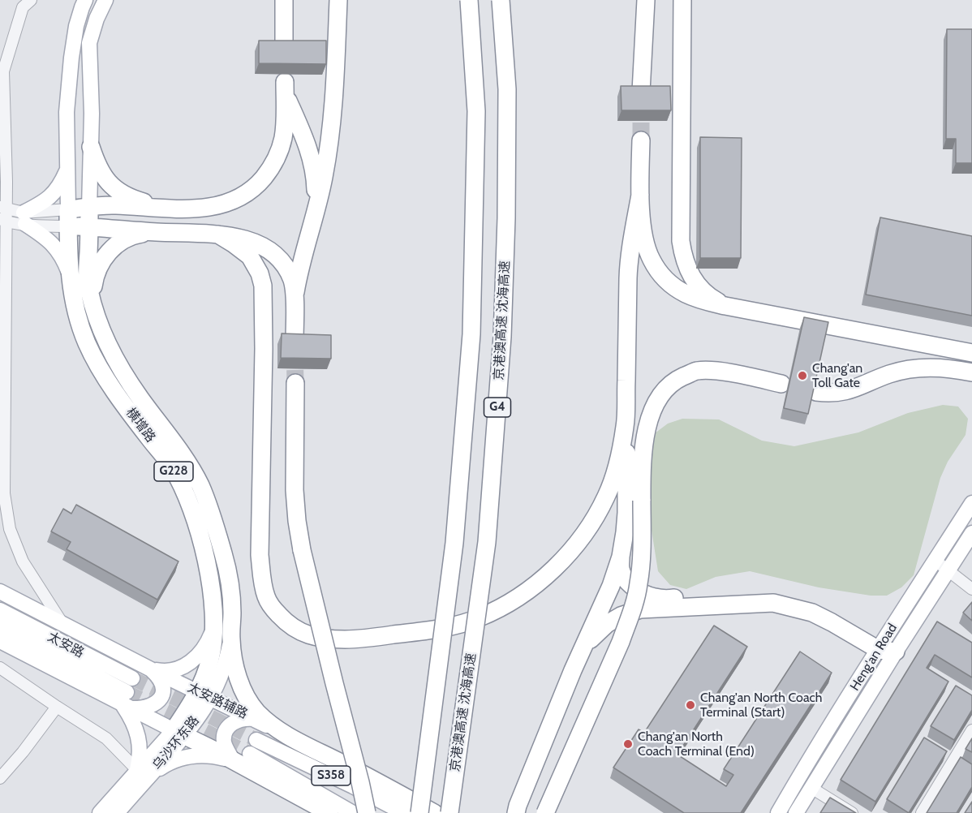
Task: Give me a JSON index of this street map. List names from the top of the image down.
{
  "streets": {
    "highway": [
      "京港澳高速 沈海高速",
      "G4",
      "横增路",
      "G228",
      "太安路辅路"
    ],
    "main road": [
      "太安路",
      "Heng'an Road",
      "乌沙环东路",
      "S358"
    ]
  },
  "crossings": [
    ["横增路", "G228"],
    ["横增路", "太安路辅路"],
    ["横增路", "乌沙环东路"],
    ["G228", "太安路辅路"]
  ],
  "places": ["Chang'an Toll Gate", "Chang'an North Coach Terminal (Start)", "Chang'an North Coach Terminal (End)"]
}
